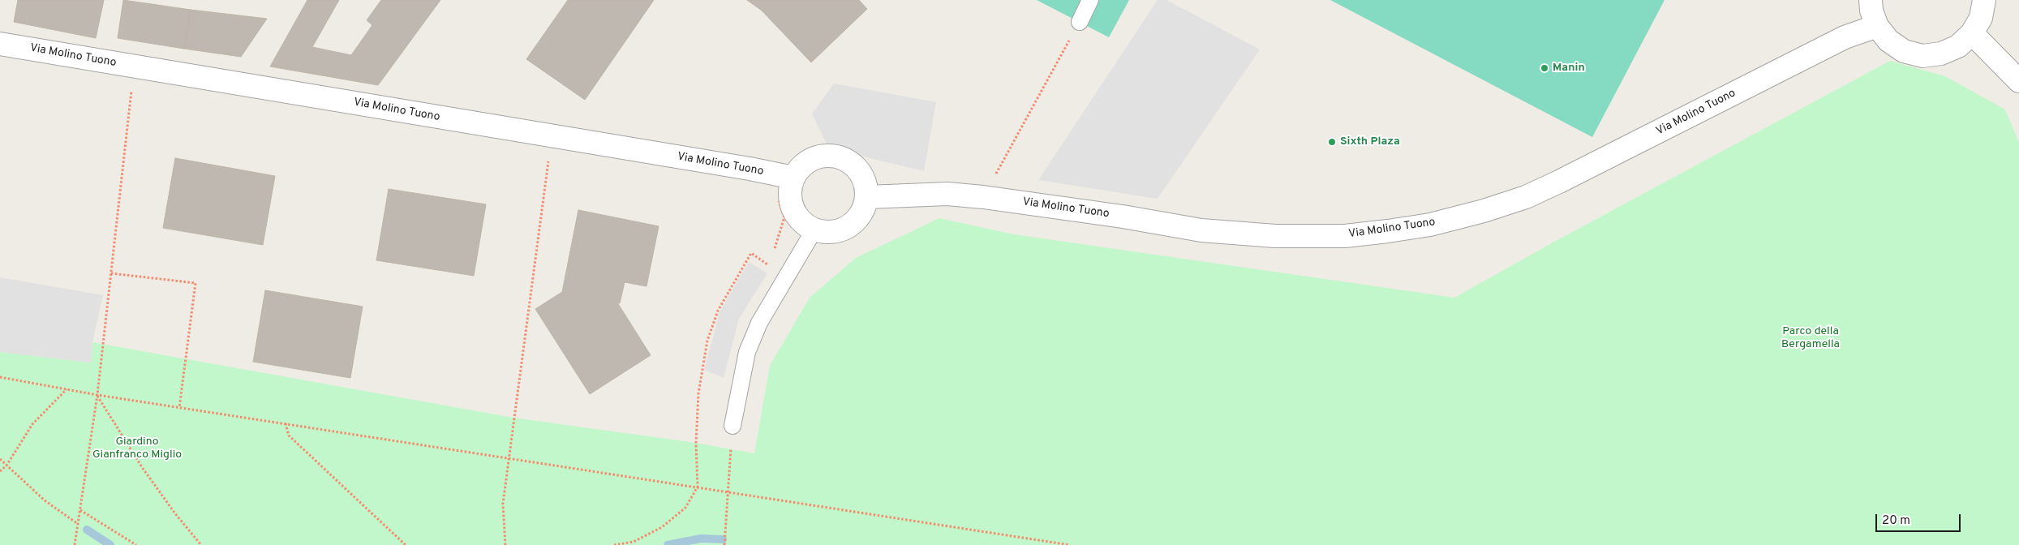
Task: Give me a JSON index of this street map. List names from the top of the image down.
{
  "streets": {
    "street": ["Via Molino Tuono"]
  },
  "parks": ["Parco della Bergamella", "Giardino Gianfranco Miglio"],
  "places": ["Manin", "Sixth Plaza"],
  "scale_bar": "20 m"
}
